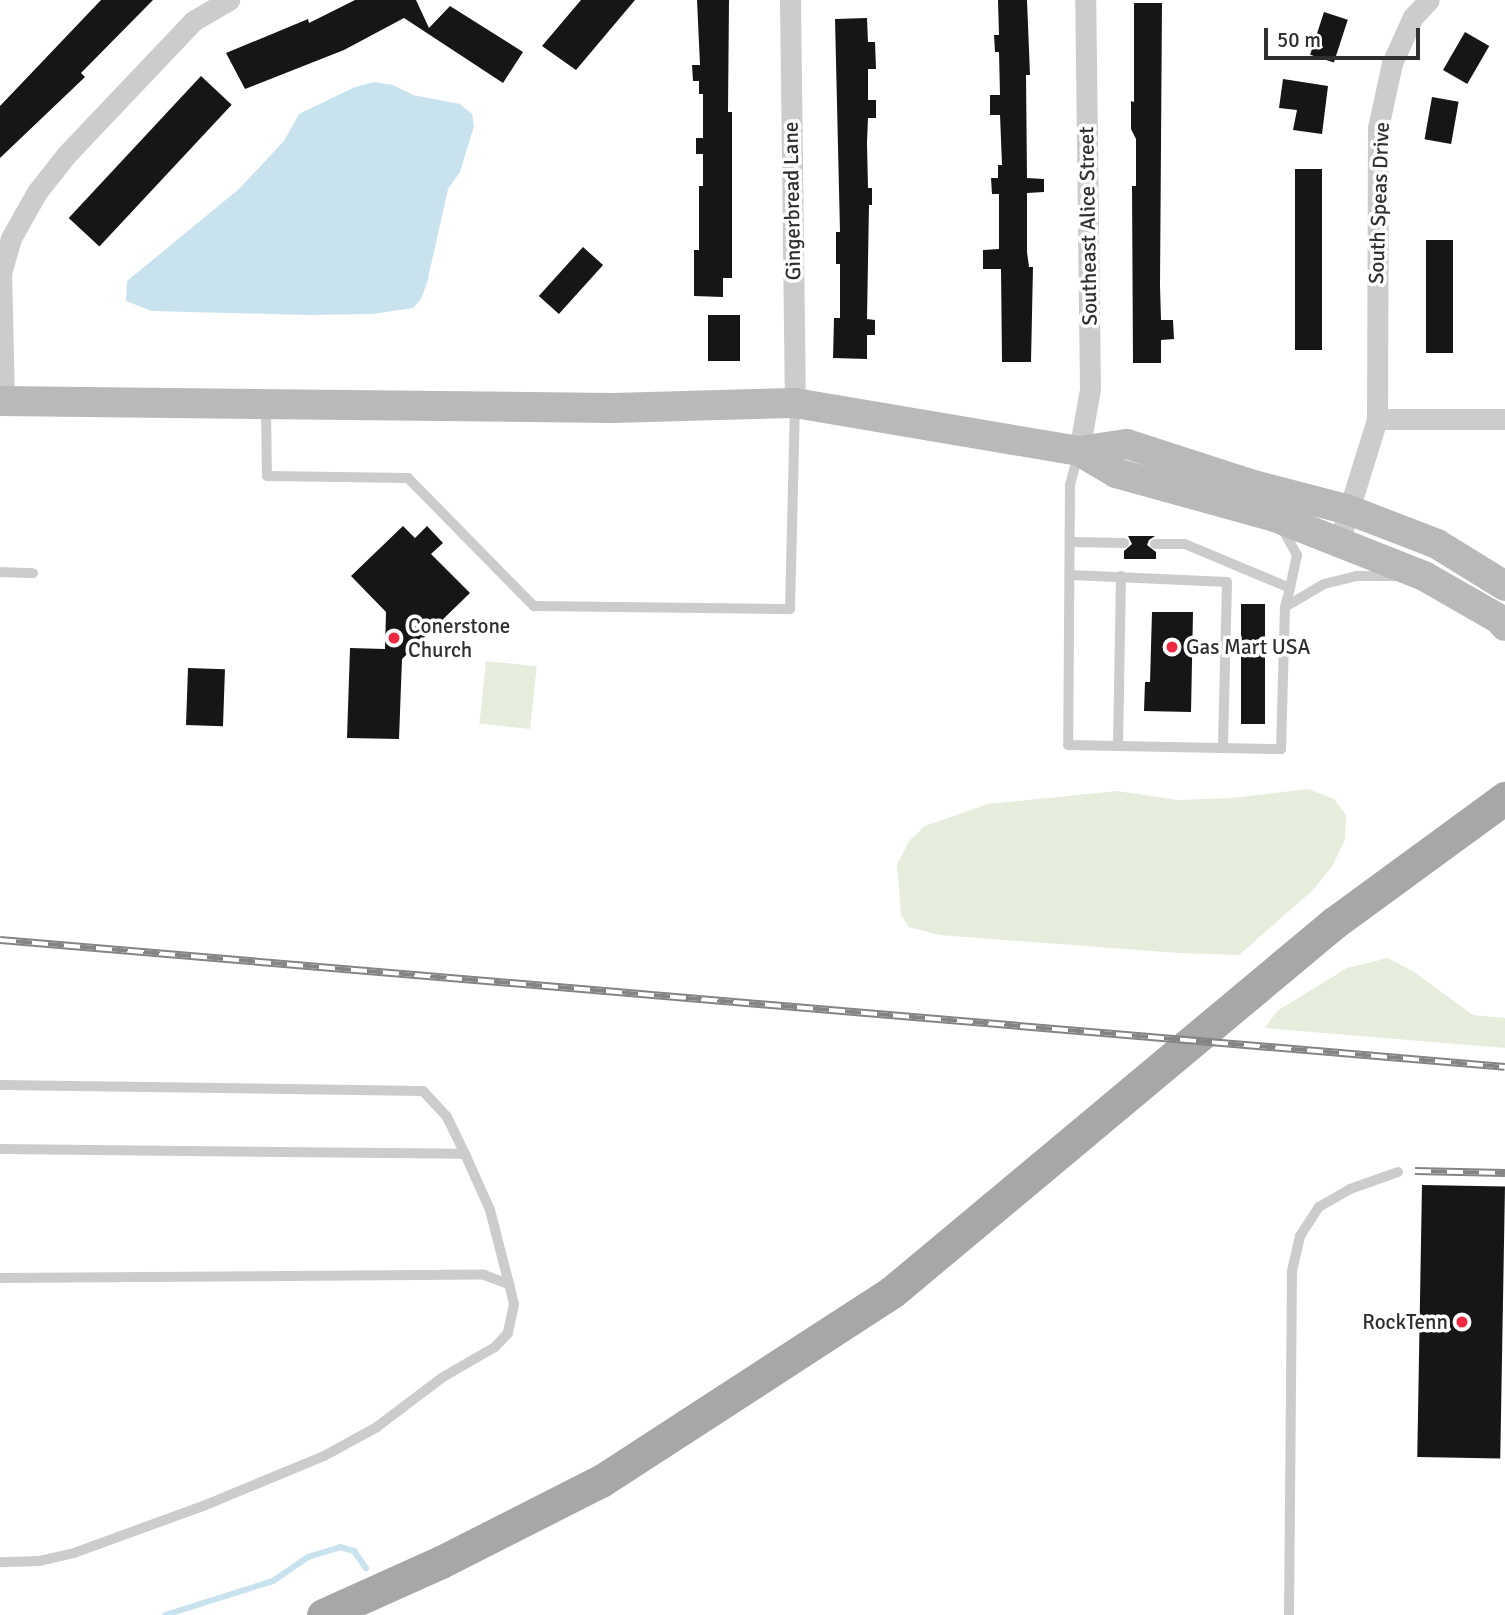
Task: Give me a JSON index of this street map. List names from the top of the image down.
{
  "streets": {
    "street": ["Gingerbread Lane", "South Speas Drive", "Southeast Alice Street"]
  },
  "places": ["Conerstone Church", "Gas Mart USA", "RockTenn"],
  "scale_bar": "50 m"
}
